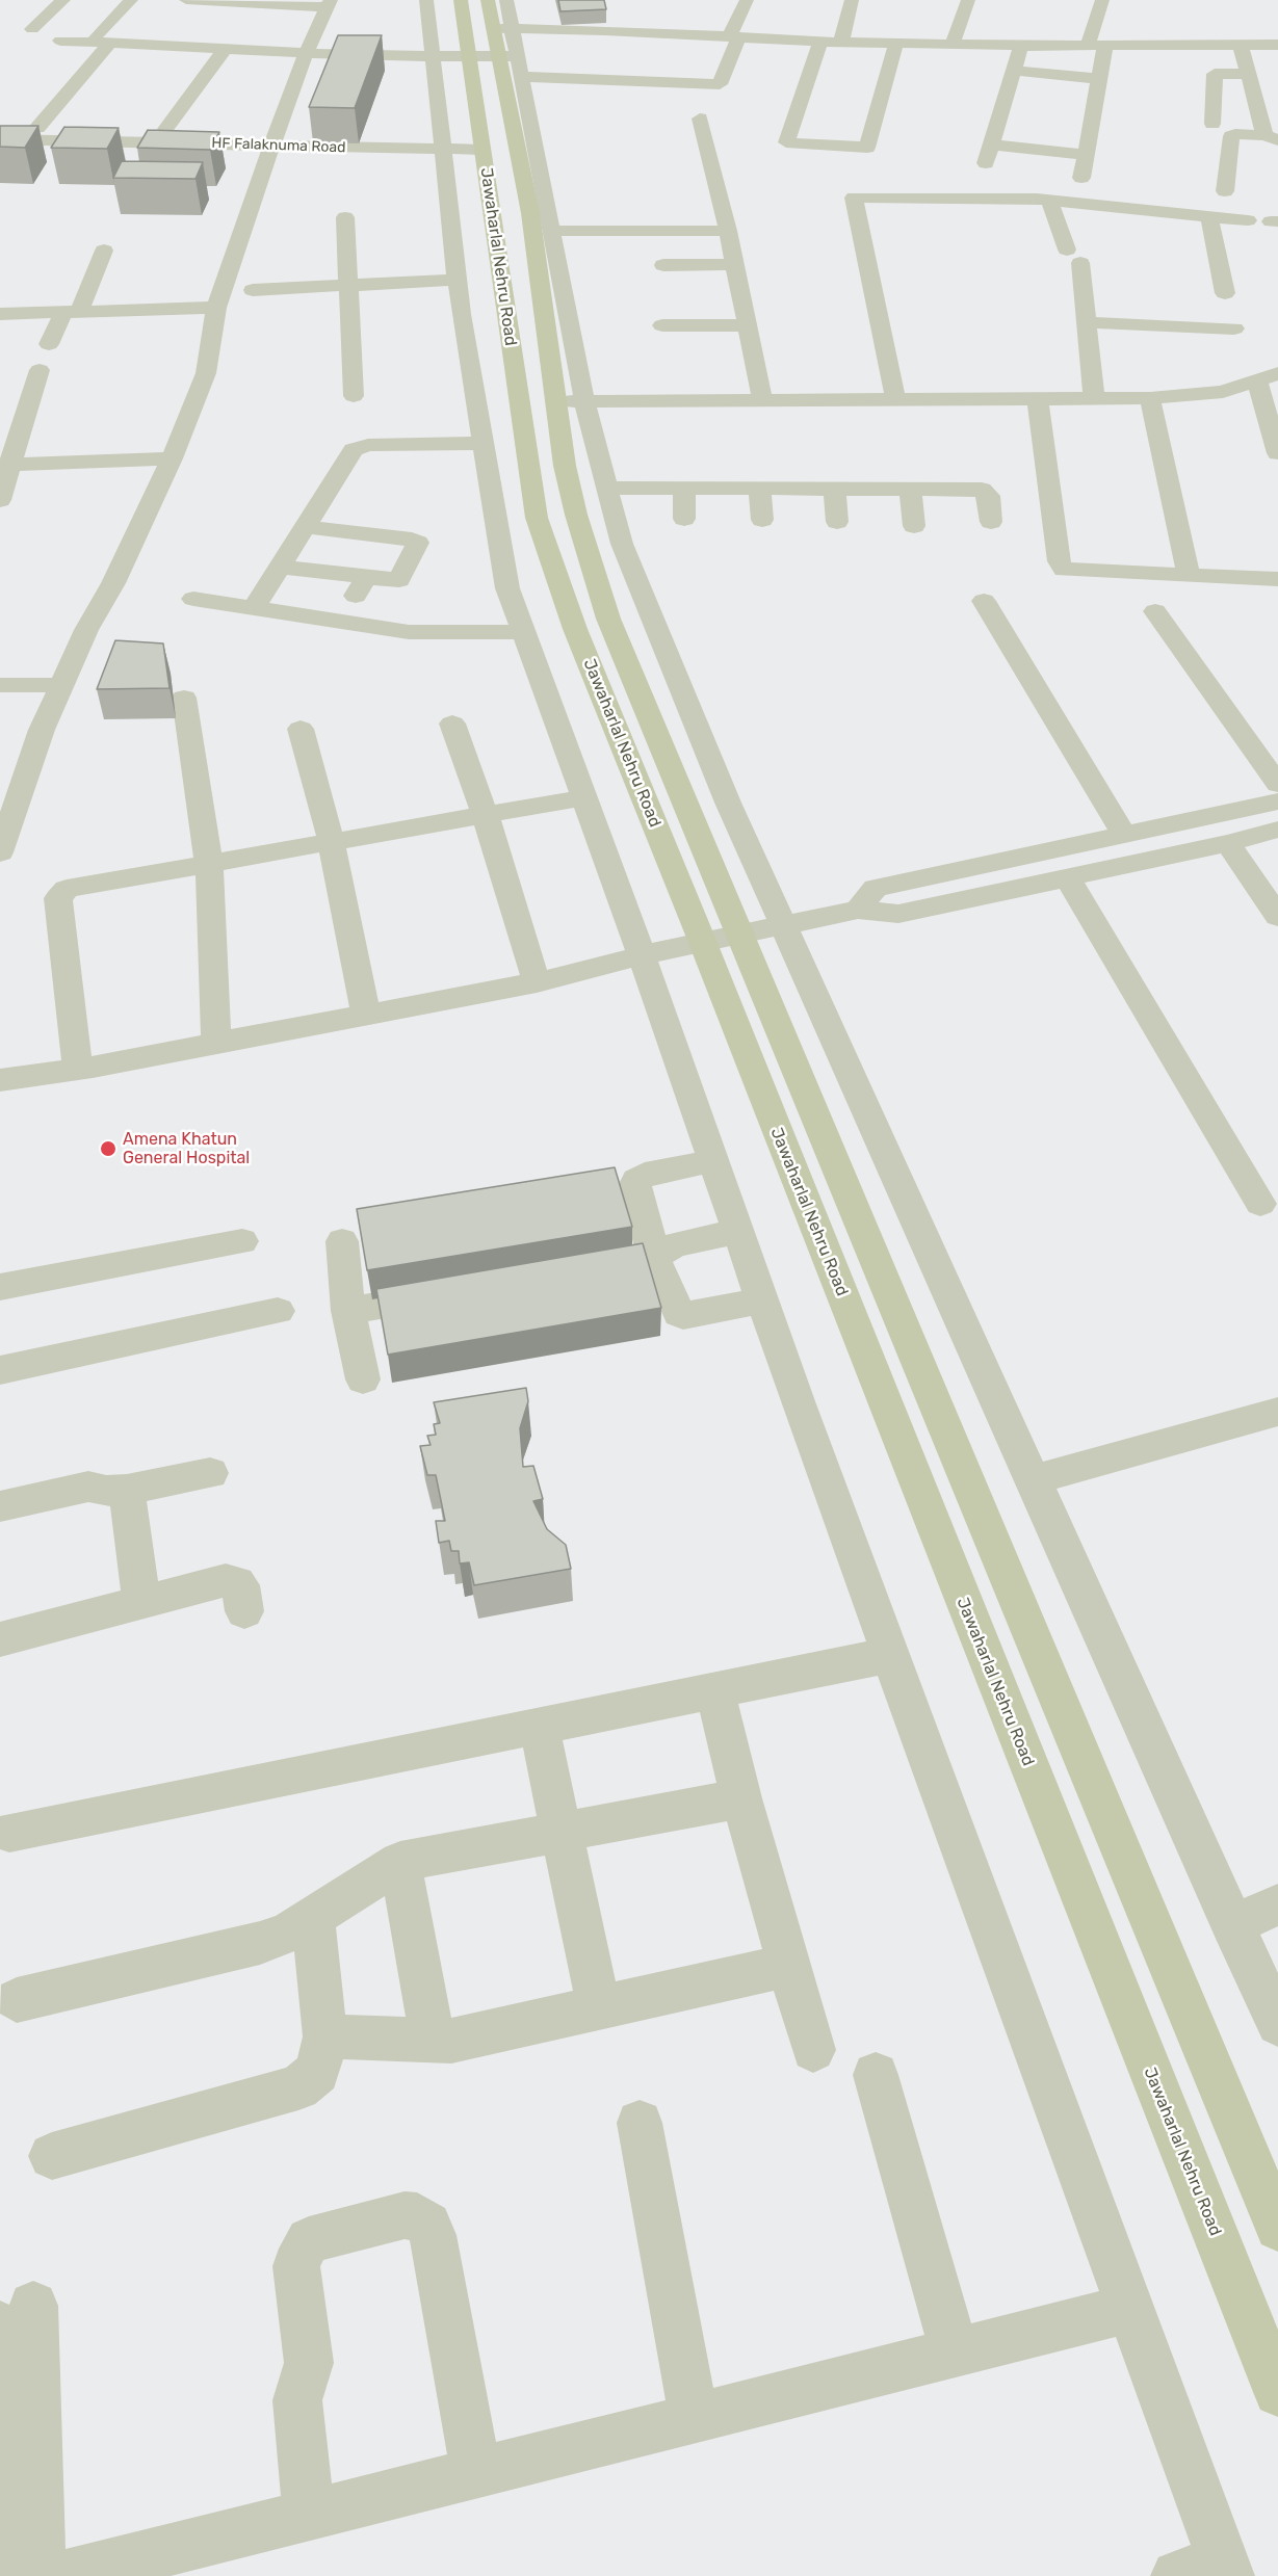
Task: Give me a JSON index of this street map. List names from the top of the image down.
{
  "streets": {
    "main road": ["Jawaharlal Nehru Road"],
    "street": ["HF Falaknuma Road"]
  },
  "crossings": [
    ["HF Falaknuma Road", "Jawaharlal Nehru Road"]
  ],
  "places": ["Amena Khatun General Hospital"]
}
